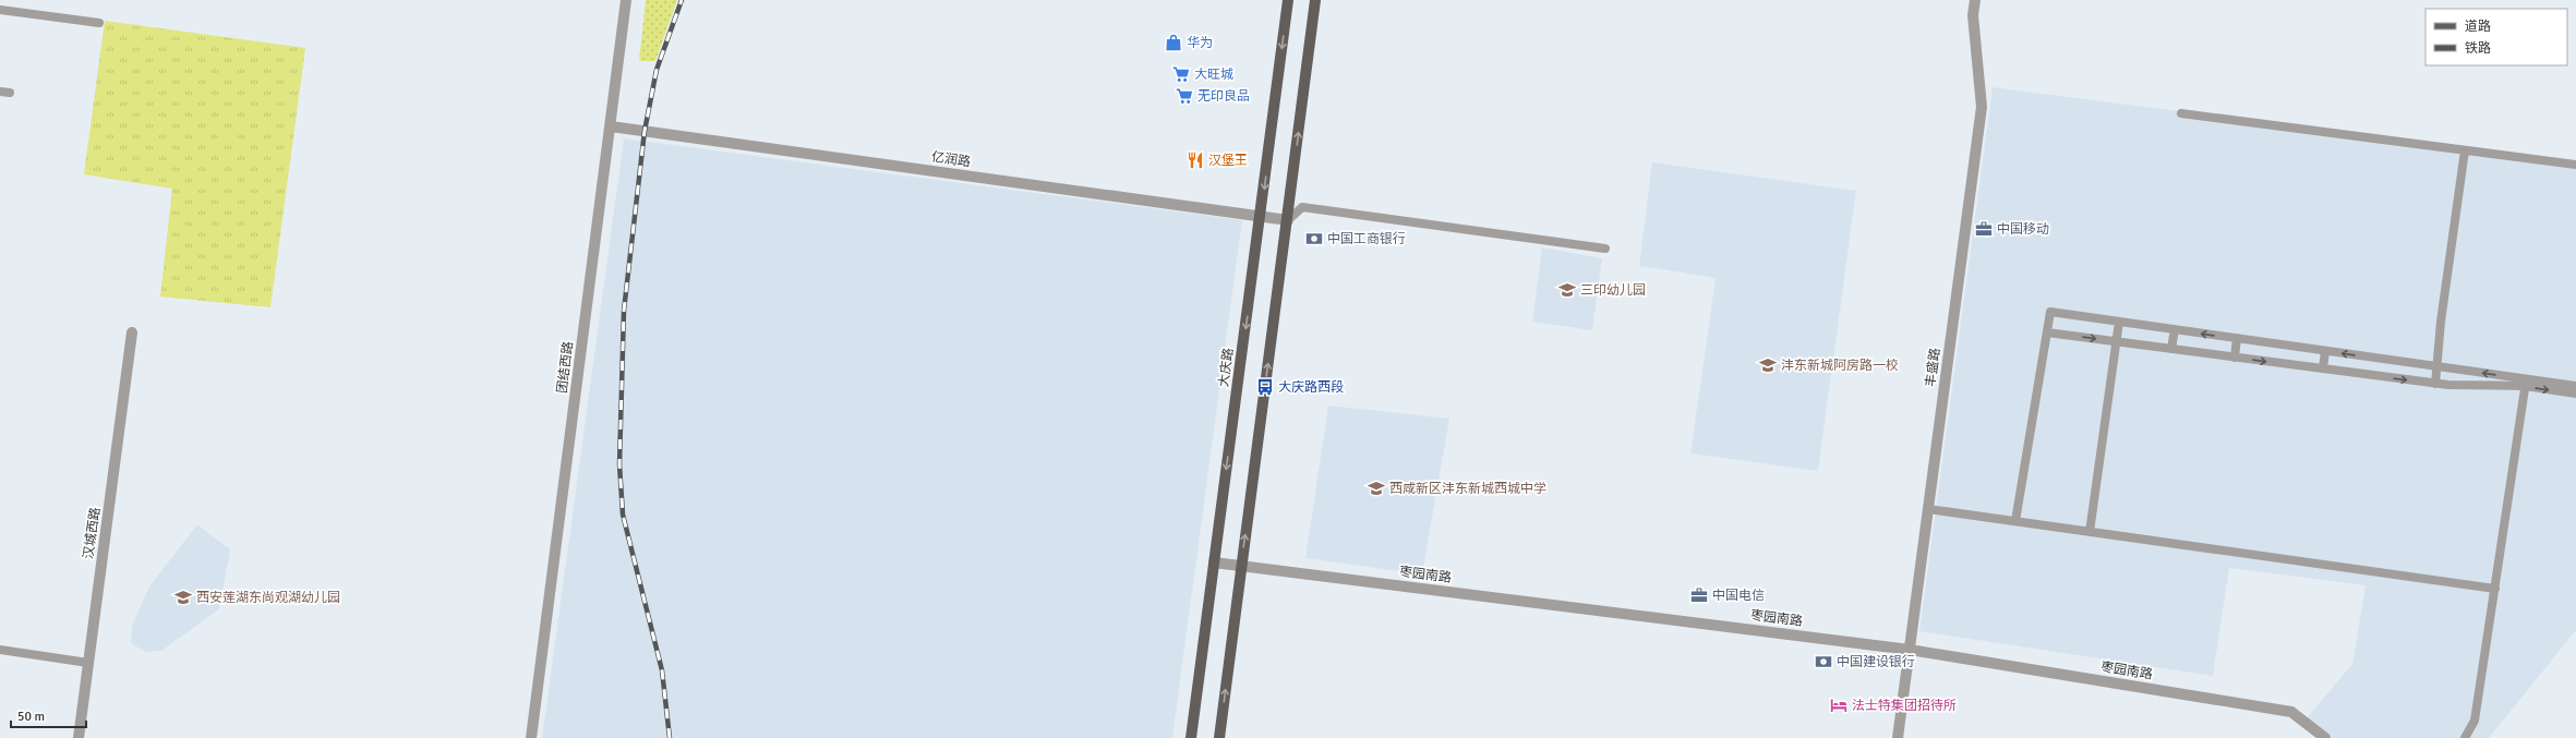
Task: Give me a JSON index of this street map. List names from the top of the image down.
{
  "streets": {
    "main road": ["大庆路"],
    "street": [
      "亿润路",
      "团结西路",
      "丰盛路",
      "汉城西路",
      "枣园南路"
    ]
  },
  "crossings": [
    ["亿润路", "团结西路"],
    ["亿润路", "大庆路"],
    ["大庆路", "枣园南路"],
    ["丰盛路", "枣园南路"]
  ],
  "places": {
    "shop": ["华为"],
    "supermarket": ["大旺城", "无印良品"],
    "restaurant": ["汉堡王"],
    "office": ["中国移动", "中国电信"],
    "bank": ["中国工商银行", "中国建设银行"],
    "school or university": [
      "三印幼儿园",
      "沣东新城阿房路一校",
      "西咸新区沣东新城西城中学",
      "西安莲湖东尚观湖幼儿园"
    ],
    "bus stop": ["大庆路西段"],
    "hotel": ["法士特集团招待所"]
  },
  "legend": ["道路", "铁路"],
  "scale_bar": "50 m"
}
